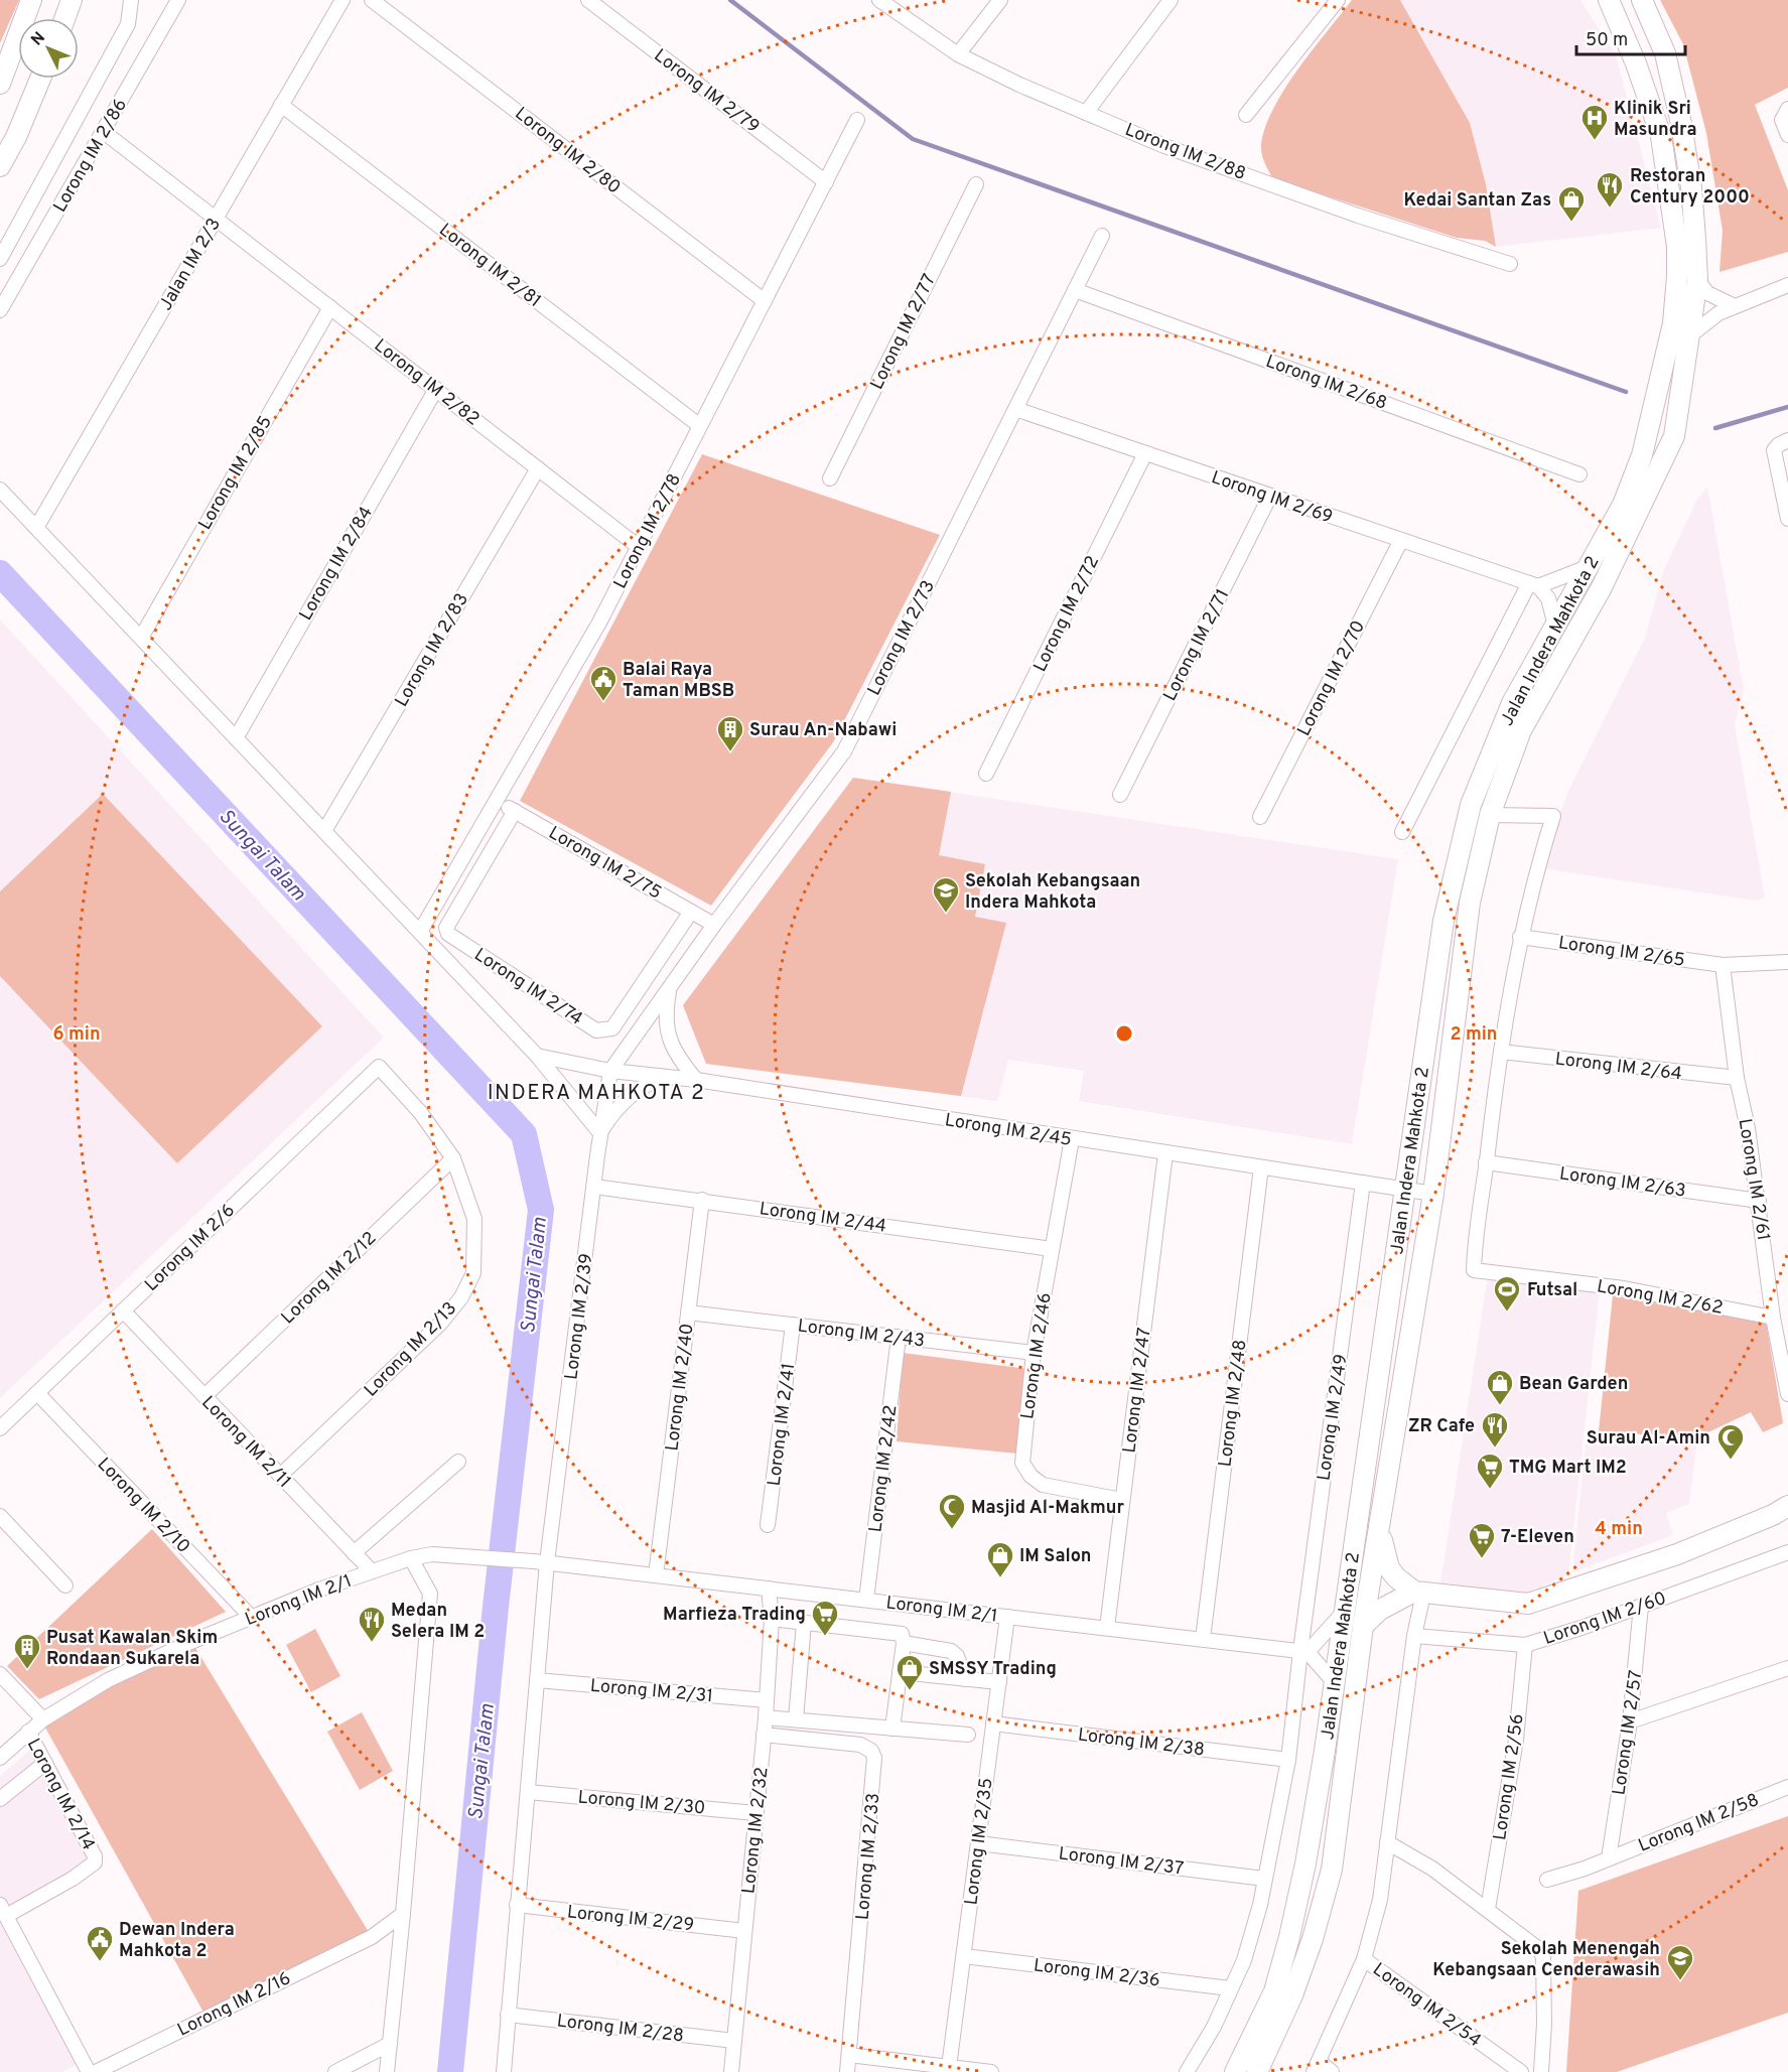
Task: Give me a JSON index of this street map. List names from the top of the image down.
{
  "streets": {
    "street": [
      "Lorong IM 2/79",
      "Lorong IM 2/80",
      "Lorong IM 2/88",
      "Lorong IM 2/86",
      "Jalan IM 2/3",
      "Lorong IM 2/81",
      "Lorong IM 2/77",
      "Lorong IM 2/82",
      "Lorong IM 2/68",
      "Lorong IM 2/85",
      "Lorong IM 2/69",
      "Lorong IM 2/78",
      "Lorong IM 2/84",
      "Lorong IM 2/72",
      "Lorong IM 2/73",
      "Jalan Indera Mahkota 2",
      "Lorong IM 2/71",
      "Lorong IM 2/83",
      "Lorong IM 2/70",
      "Lorong IM 2/75",
      "Lorong IM 2/65",
      "Lorong IM 2/74",
      "Lorong IM 2/64",
      "Lorong IM 2/45",
      "Lorong IM 2/61",
      "Lorong IM 2/63",
      "Lorong IM 2/44",
      "Lorong IM 2/6",
      "Lorong IM 2/12",
      "Lorong IM 2/62",
      "Lorong IM 2/39",
      "Lorong IM 2/43",
      "Lorong IM 2/13",
      "Lorong IM 2/46",
      "Lorong IM 2/40",
      "Lorong IM 2/47",
      "Lorong IM 2/48",
      "Lorong IM 2/49",
      "Lorong IM 2/41",
      "Lorong IM 2/11",
      "Lorong IM 2/42",
      "Lorong IM 2/10",
      "Lorong IM 2/1",
      "Lorong IM 2/60",
      "Lorong IM 2/31",
      "Lorong IM 2/57",
      "Lorong IM 2/38",
      "Lorong IM 2/56",
      "Lorong IM 2/14",
      "Lorong IM 2/30",
      "Lorong IM 2/58",
      "Lorong IM 2/32",
      "Lorong IM 2/35",
      "Lorong IM 2/33",
      "Lorong IM 2/37",
      "Lorong IM 2/29",
      "Lorong IM 2/36",
      "Lorong IM 2/16",
      "Lorong IM 2/54",
      "Lorong IM 2/28"
    ]
  },
  "crossings": [
    ["Lorong IM 2/79", "Lorong IM 2/78"],
    ["Lorong IM 2/80", "Lorong IM 2/78"],
    ["Lorong IM 2/86", "Lorong IM 2/82"],
    ["Jalan IM 2/3", "Lorong IM 2/81"],
    ["Jalan IM 2/3", "Lorong IM 2/82"],
    ["Lorong IM 2/81", "Lorong IM 2/78"],
    ["Lorong IM 2/82", "Lorong IM 2/85"],
    ["Lorong IM 2/82", "Lorong IM 2/78"],
    ["Lorong IM 2/82", "Lorong IM 2/84"],
    ["Lorong IM 2/82", "Lorong IM 2/83"],
    ["Lorong IM 2/68", "Lorong IM 2/73"],
    ["Lorong IM 2/69", "Lorong IM 2/72"],
    ["Lorong IM 2/69", "Lorong IM 2/73"],
    ["Lorong IM 2/69", "Lorong IM 2/71"],
    ["Lorong IM 2/69", "Lorong IM 2/70"],
    ["Lorong IM 2/78", "Lorong IM 2/75"],
    ["Lorong IM 2/73", "Lorong IM 2/75"],
    ["Lorong IM 2/73", "Lorong IM 2/45"],
    ["Lorong IM 2/73", "Lorong IM 2/39"],
    ["Jalan Indera Mahkota 2", "Lorong IM 2/45"],
    ["Lorong IM 2/75", "Lorong IM 2/74"],
    ["Lorong IM 2/65", "Lorong IM 2/61"],
    ["Lorong IM 2/64", "Lorong IM 2/61"],
    ["Lorong IM 2/45", "Lorong IM 2/39"],
    ["Lorong IM 2/45", "Lorong IM 2/46"],
    ["Lorong IM 2/45", "Lorong IM 2/47"],
    ["Lorong IM 2/45", "Lorong IM 2/48"],
    ["Lorong IM 2/45", "Lorong IM 2/49"],
    ["Lorong IM 2/61", "Lorong IM 2/63"],
    ["Lorong IM 2/61", "Lorong IM 2/62"],
    ["Lorong IM 2/63", "Lorong IM 2/62"],
    ["Lorong IM 2/44", "Lorong IM 2/39"],
    ["Lorong IM 2/44", "Lorong IM 2/46"],
    ["Lorong IM 2/44", "Lorong IM 2/40"],
    ["Lorong IM 2/6", "Lorong IM 2/13"],
    ["Lorong IM 2/6", "Lorong IM 2/11"],
    ["Lorong IM 2/6", "Lorong IM 2/10"],
    ["Lorong IM 2/12", "Lorong IM 2/13"],
    ["Lorong IM 2/12", "Lorong IM 2/11"],
    ["Lorong IM 2/39", "Lorong IM 2/1"],
    ["Lorong IM 2/39", "Lorong IM 2/31"],
    ["Lorong IM 2/39", "Lorong IM 2/30"],
    ["Lorong IM 2/39", "Lorong IM 2/29"],
    ["Lorong IM 2/39", "Lorong IM 2/28"],
    ["Lorong IM 2/43", "Lorong IM 2/46"],
    ["Lorong IM 2/43", "Lorong IM 2/40"],
    ["Lorong IM 2/43", "Lorong IM 2/41"],
    ["Lorong IM 2/43", "Lorong IM 2/42"],
    ["Lorong IM 2/13", "Lorong IM 2/11"],
    ["Lorong IM 2/46", "Lorong IM 2/47"],
    ["Lorong IM 2/40", "Lorong IM 2/1"],
    ["Lorong IM 2/47", "Lorong IM 2/1"],
    ["Lorong IM 2/48", "Lorong IM 2/1"],
    ["Lorong IM 2/49", "Lorong IM 2/1"],
    ["Lorong IM 2/49", "Lorong IM 2/38"],
    ["Lorong IM 2/49", "Lorong IM 2/37"],
    ["Lorong IM 2/49", "Lorong IM 2/36"],
    ["Lorong IM 2/11", "Lorong IM 2/1"],
    ["Lorong IM 2/42", "Lorong IM 2/1"],
    ["Lorong IM 2/10", "Lorong IM 2/1"],
    ["Lorong IM 2/1", "Lorong IM 2/14"],
    ["Lorong IM 2/1", "Lorong IM 2/32"],
    ["Lorong IM 2/1", "Lorong IM 2/35"],
    ["Lorong IM 2/60", "Lorong IM 2/57"],
    ["Lorong IM 2/60", "Lorong IM 2/56"],
    ["Lorong IM 2/31", "Lorong IM 2/32"],
    ["Lorong IM 2/57", "Lorong IM 2/58"],
    ["Lorong IM 2/38", "Lorong IM 2/35"],
    ["Lorong IM 2/30", "Lorong IM 2/32"],
    ["Lorong IM 2/32", "Lorong IM 2/33"],
    ["Lorong IM 2/32", "Lorong IM 2/29"],
    ["Lorong IM 2/32", "Lorong IM 2/28"],
    ["Lorong IM 2/35", "Lorong IM 2/37"],
    ["Lorong IM 2/35", "Lorong IM 2/36"]
  ],
  "districts": ["INDERA MAHKOTA 2"],
  "water": ["Sungai Talam"],
  "places": {
    "hospital": ["Klinik Sri Masundra"],
    "restaurant": ["Restoran Century 2000", "ZR Cafe", "Medan Selera IM 2"],
    "shop": [
      "Kedai Santan Zas",
      "Bean Garden",
      "IM Salon",
      "SMSSY Trading"
    ],
    "public building": ["Balai Raya Taman MBSB", "Dewan Indera Mahkota 2"],
    "building": ["Surau An-Nabawi", "Pusat Kawalan Skim Rondaan Sukarela"],
    "school or university": ["Sekolah Kebangsaan Indera Mahkota", "Sekolah Menengah Kebangsaan Cenderawasih"],
    "sports": ["Futsal"],
    "mosque": ["Surau Al-Amin", "Masjid Al-Makmur"],
    "supermarket": ["TMG Mart IM2", "7-Eleven", "Marfieza Trading"]
  },
  "scale_bar": "50 m",
  "north": "top left",
  "rings": ["2 min", "6 min", "4 min"]
}
